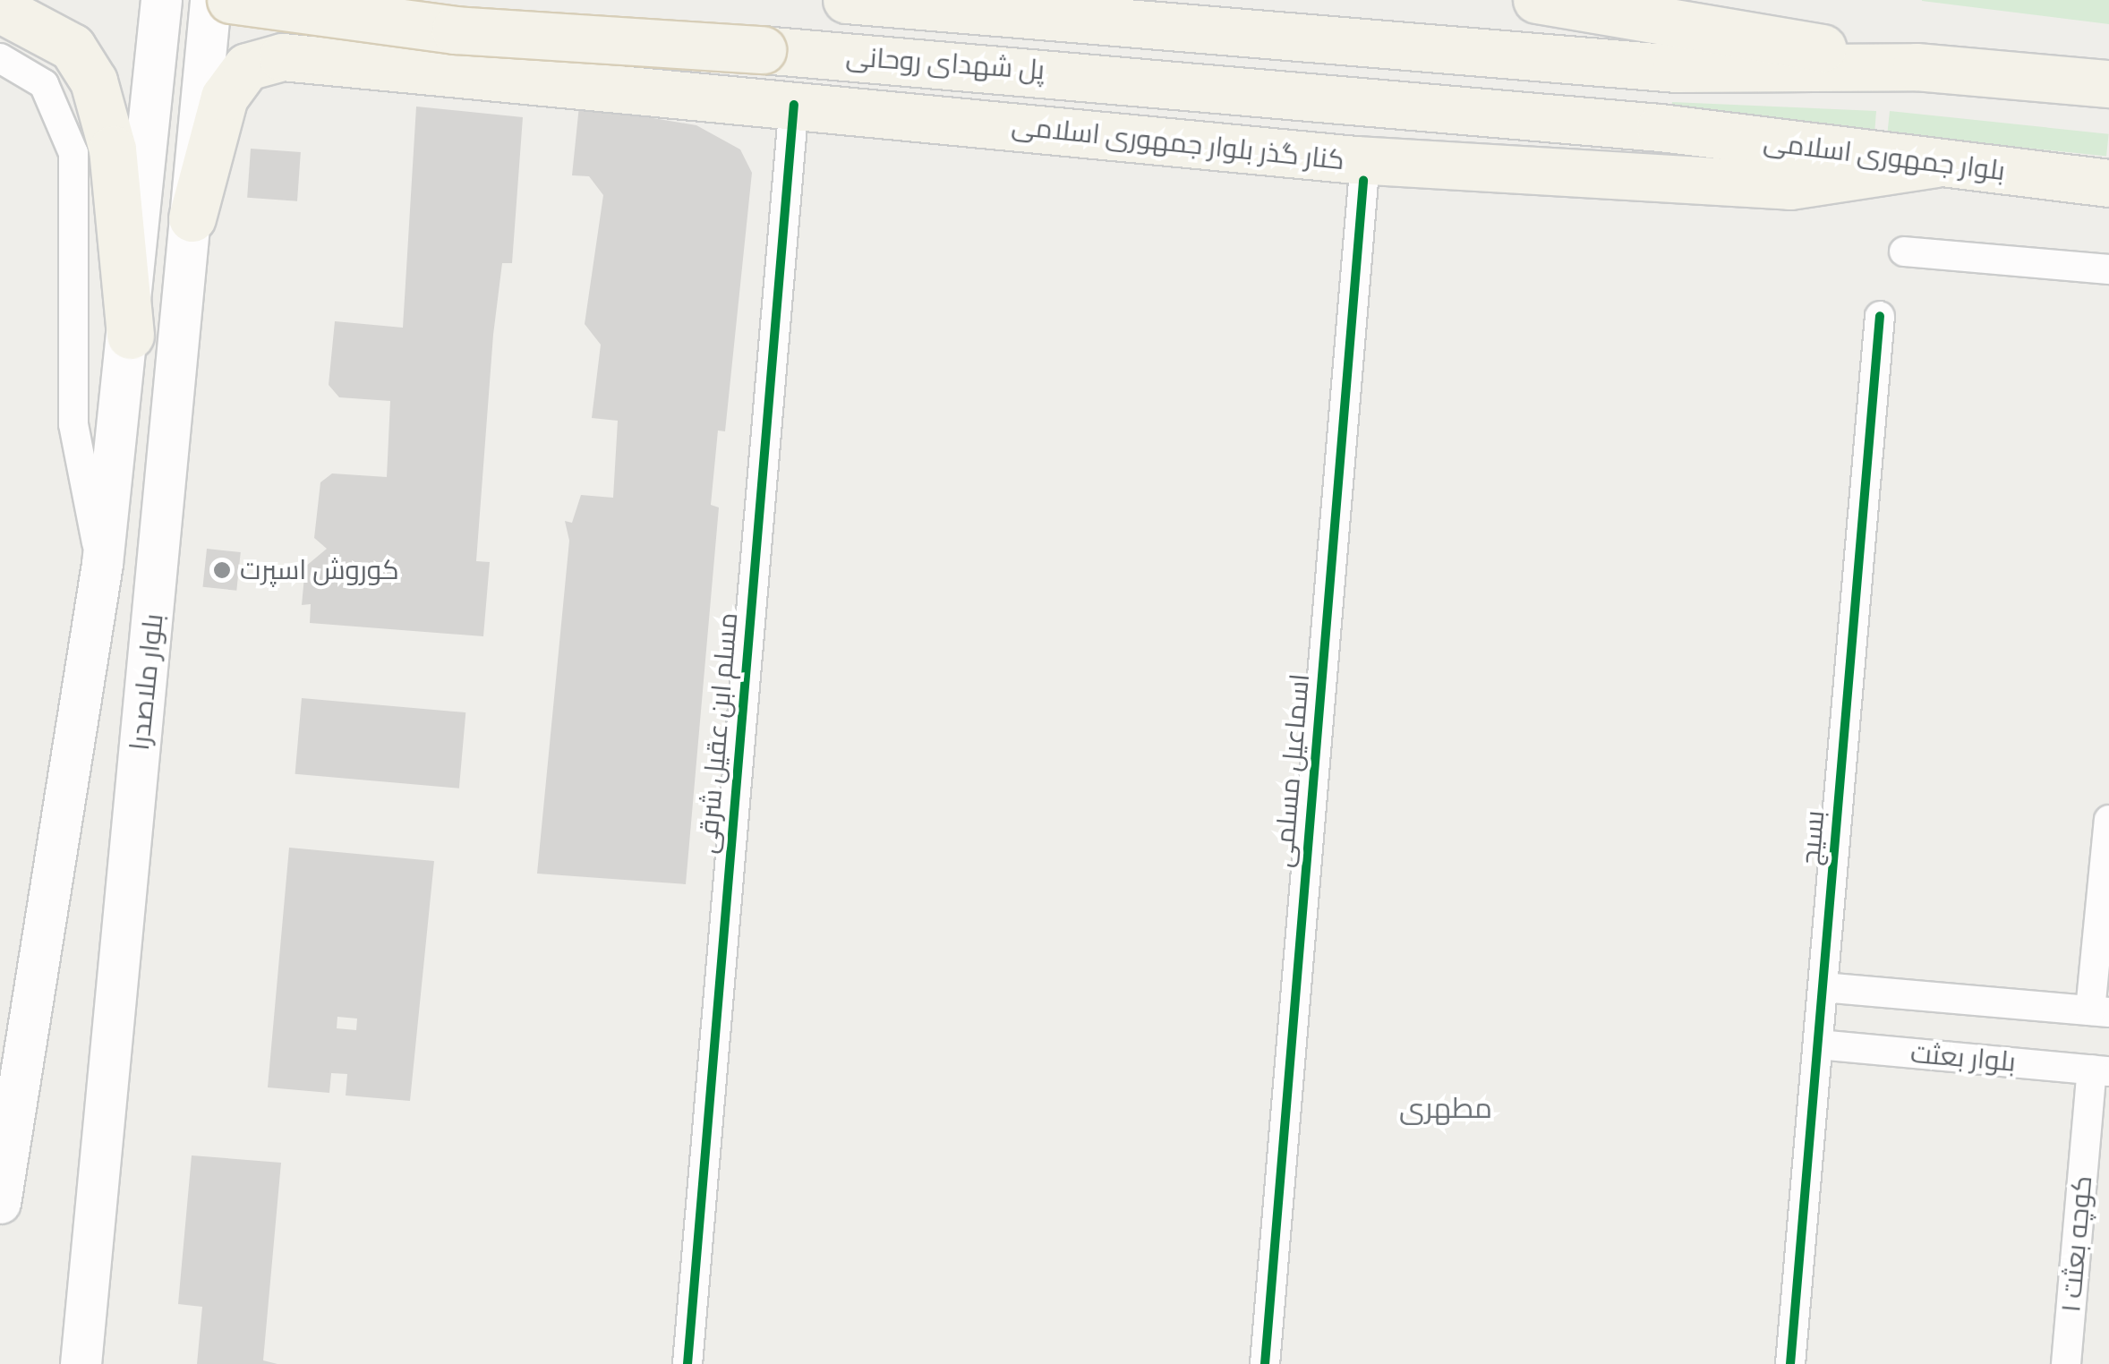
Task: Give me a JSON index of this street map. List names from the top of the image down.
{
  "streets": {
    "main road": [
      "پل شهدای روحانی",
      "کنار گذر بلوار جمهوری اسلامی",
      "بلوار جمهوری اسلامی",
      "بلوار ملاصدرا"
    ],
    "street": [
      "مسلم ابن عقیل شرقی",
      "اسماعیل مسلمی",
      "بسیج",
      "بلوار بعثت",
      "کوچه بعثت ۱"
    ]
  },
  "crossings": [
    ["پل شهدای روحانی", "بلوار جمهوری اسلامی"],
    ["کنار گذر بلوار جمهوری اسلامی", "بلوار جمهوری اسلامی"],
    ["کنار گذر بلوار جمهوری اسلامی", "مسلم ابن عقیل شرقی"],
    ["بسیج", "بلوار بعثت"],
    ["بلوار بعثت", "کوچه بعثت ۱"]
  ],
  "districts": ["مطهری"],
  "places": ["کوروش اسپرت"]
}
